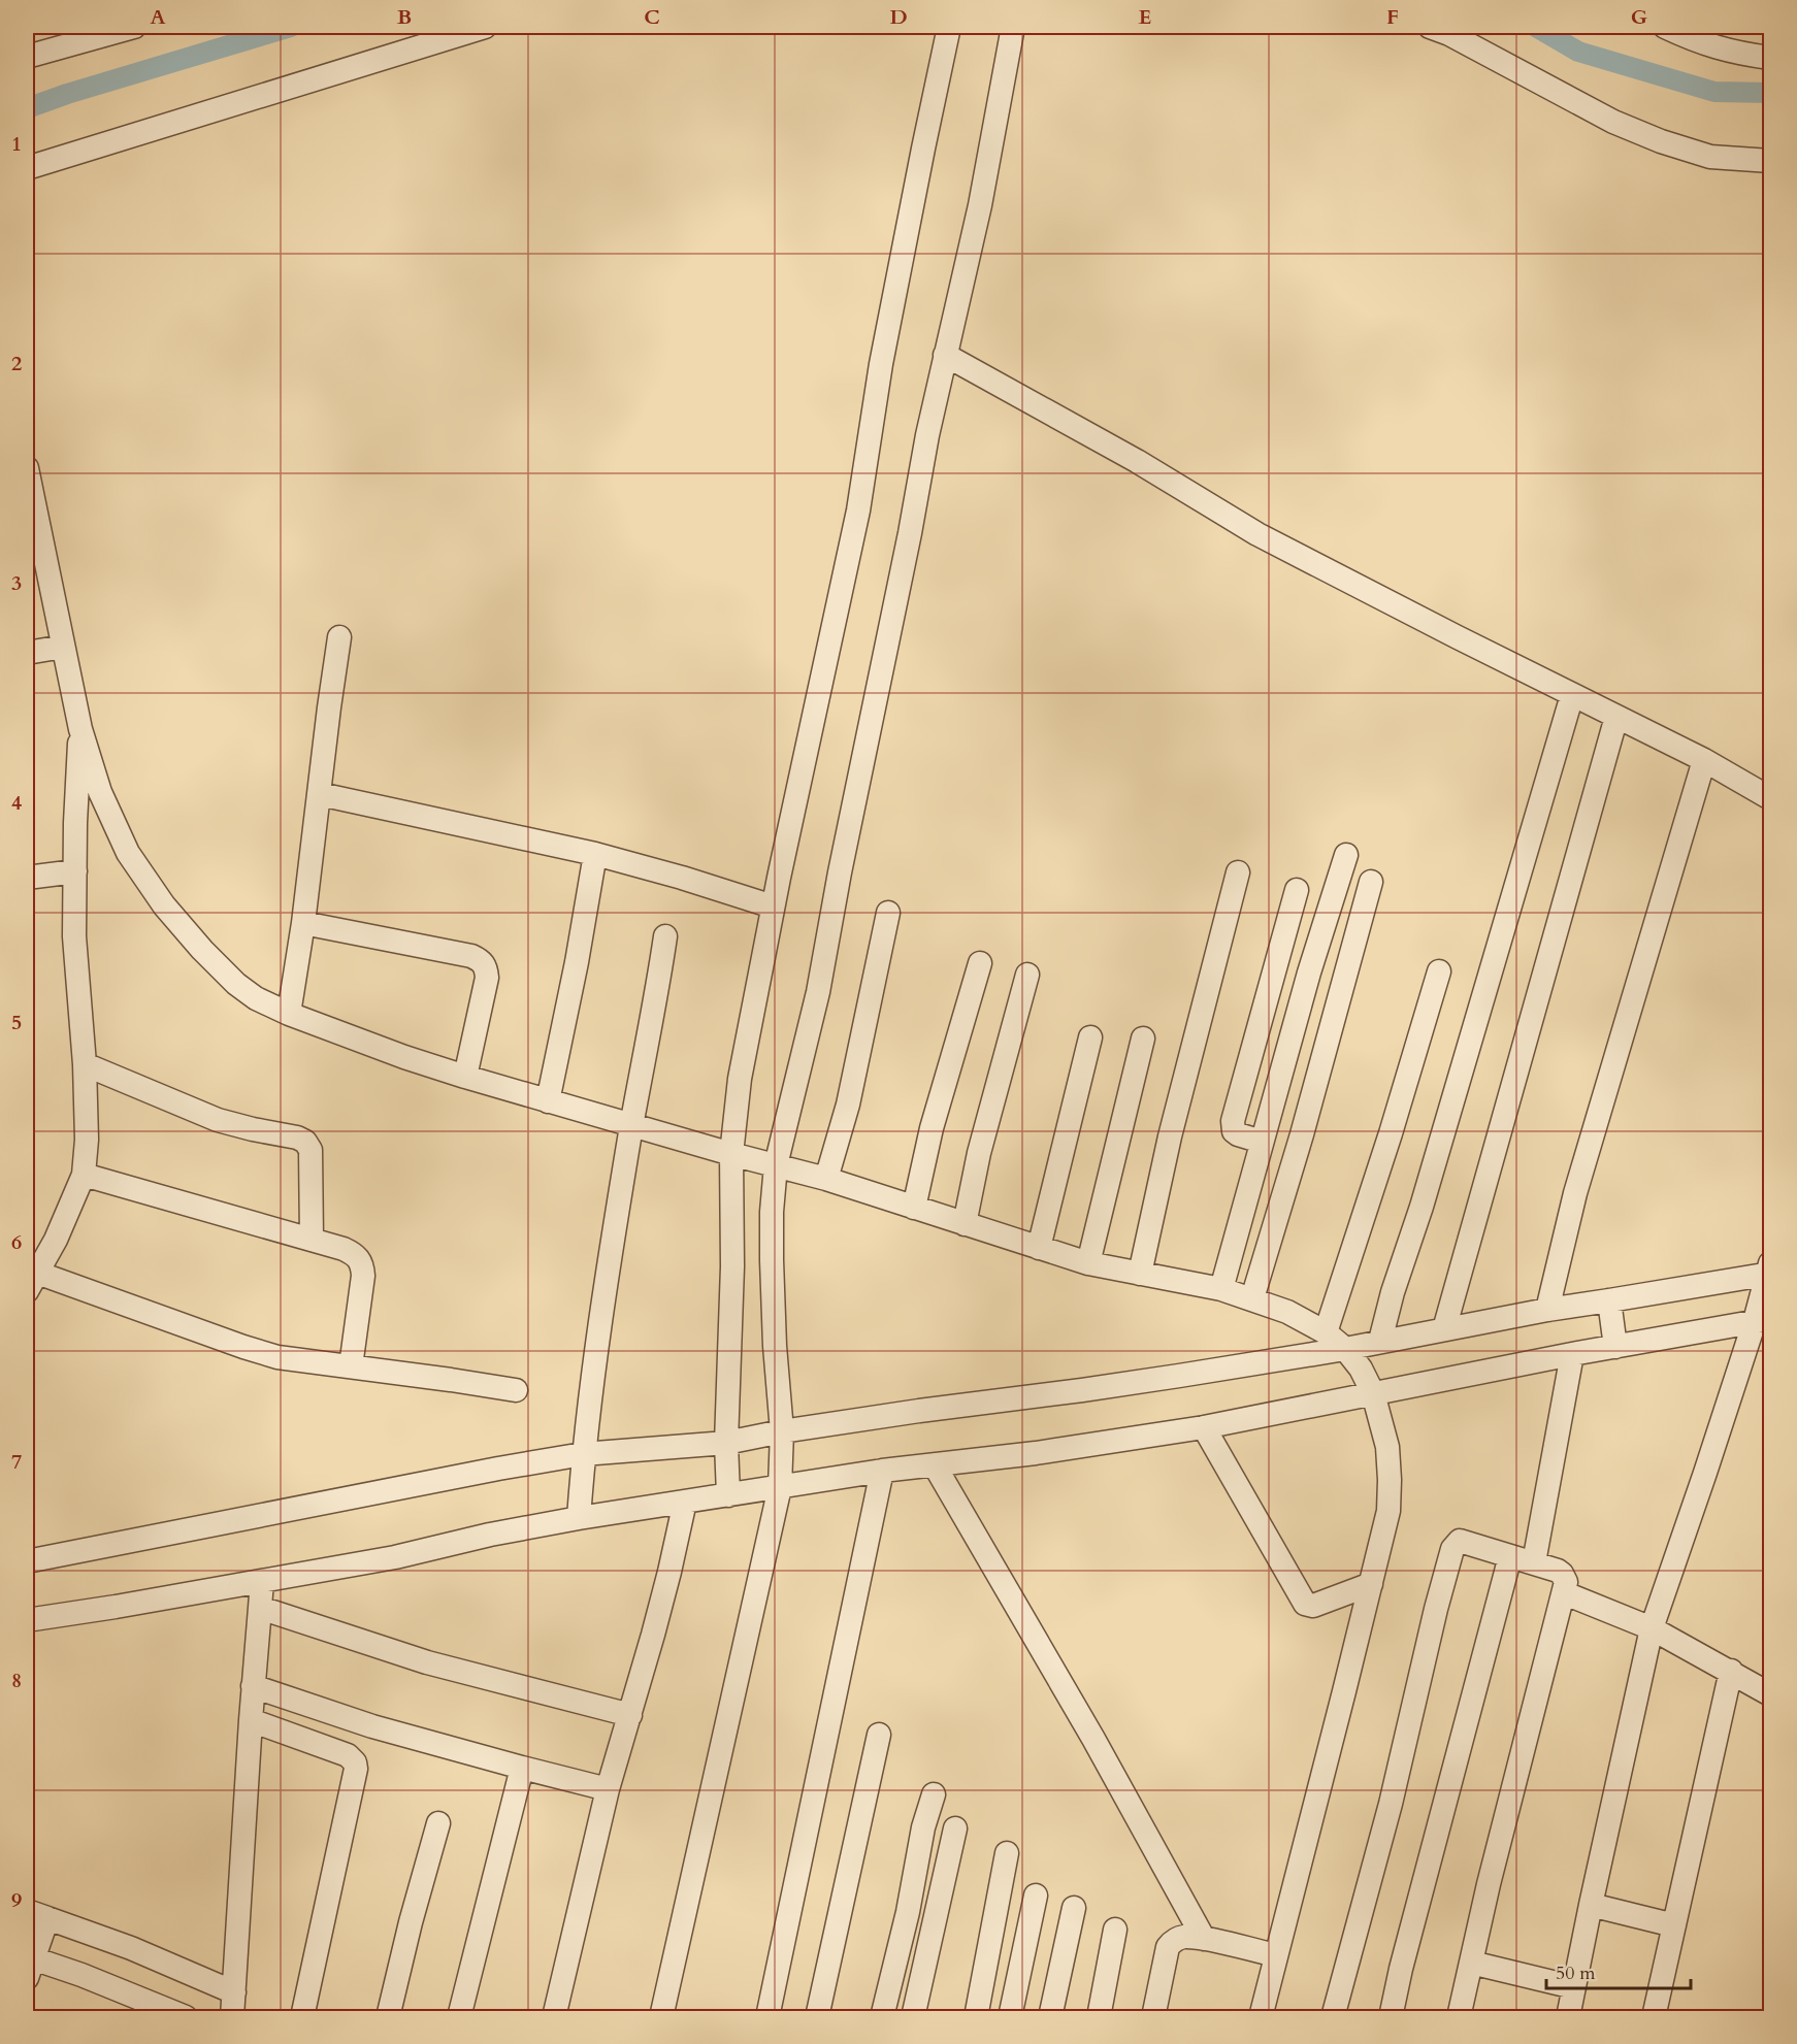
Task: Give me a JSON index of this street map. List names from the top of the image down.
{
  "scale_bar": "50 m",
  "grid": {
    "columns": [
      "A",
      "B",
      "C",
      "D",
      "E",
      "F",
      "G"
    ],
    "rows": [
      "1",
      "2",
      "3",
      "4",
      "5",
      "6",
      "7",
      "8",
      "9"
    ]
  }
}
